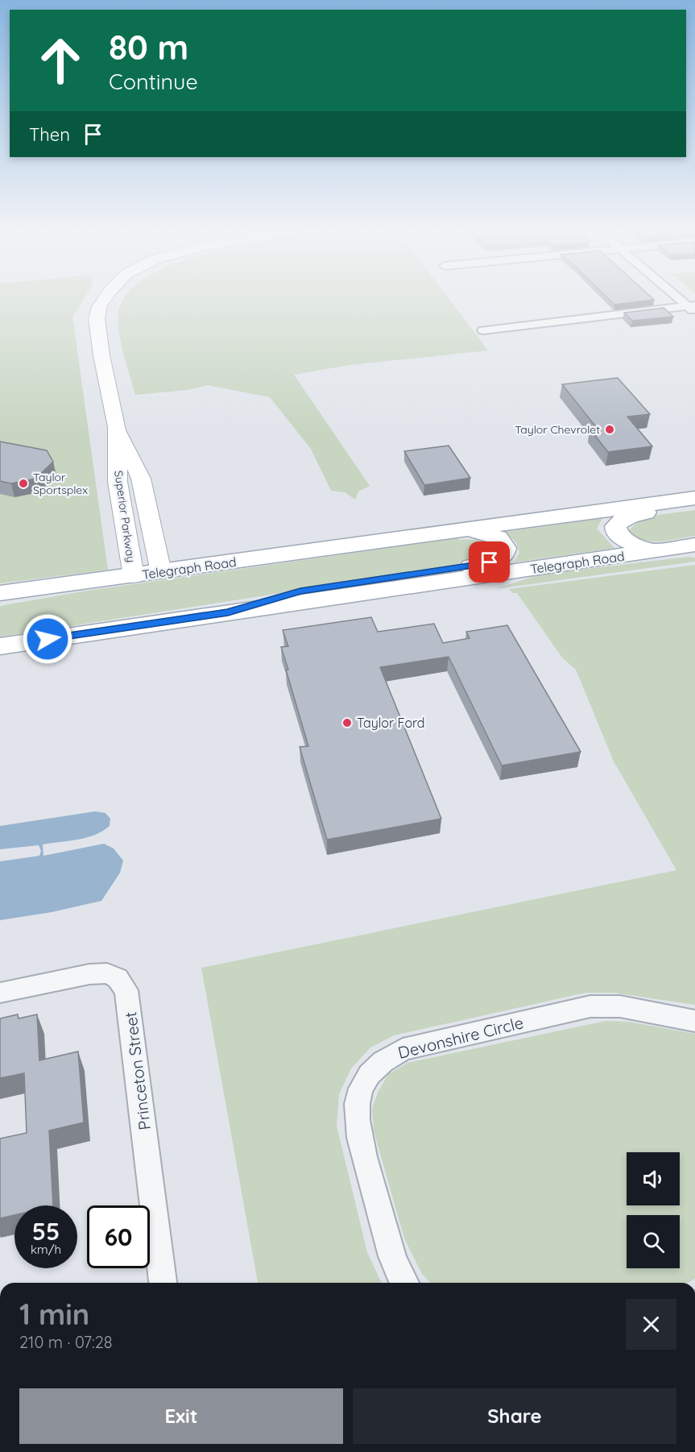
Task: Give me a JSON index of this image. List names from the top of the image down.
{
  "streets": {
    "main road": ["Superior Parkway", "Telegraph Road"],
    "street": ["Devonshire Circle", "Princeton Street"]
  },
  "crossings": [
    ["Superior Parkway", "Telegraph Road"]
  ],
  "places": ["Taylor Chevrolet", "Taylor Sportsplex", "Taylor Ford"],
  "page": {
    "turn": ["80 m", "Continue"],
    "then": "Then",
    "speed": "55 km/h",
    "limit": "60",
    "heading": ["1 min", "210 m · 07:28"],
    "buttons": ["Exit", "Share"]
  }
}
